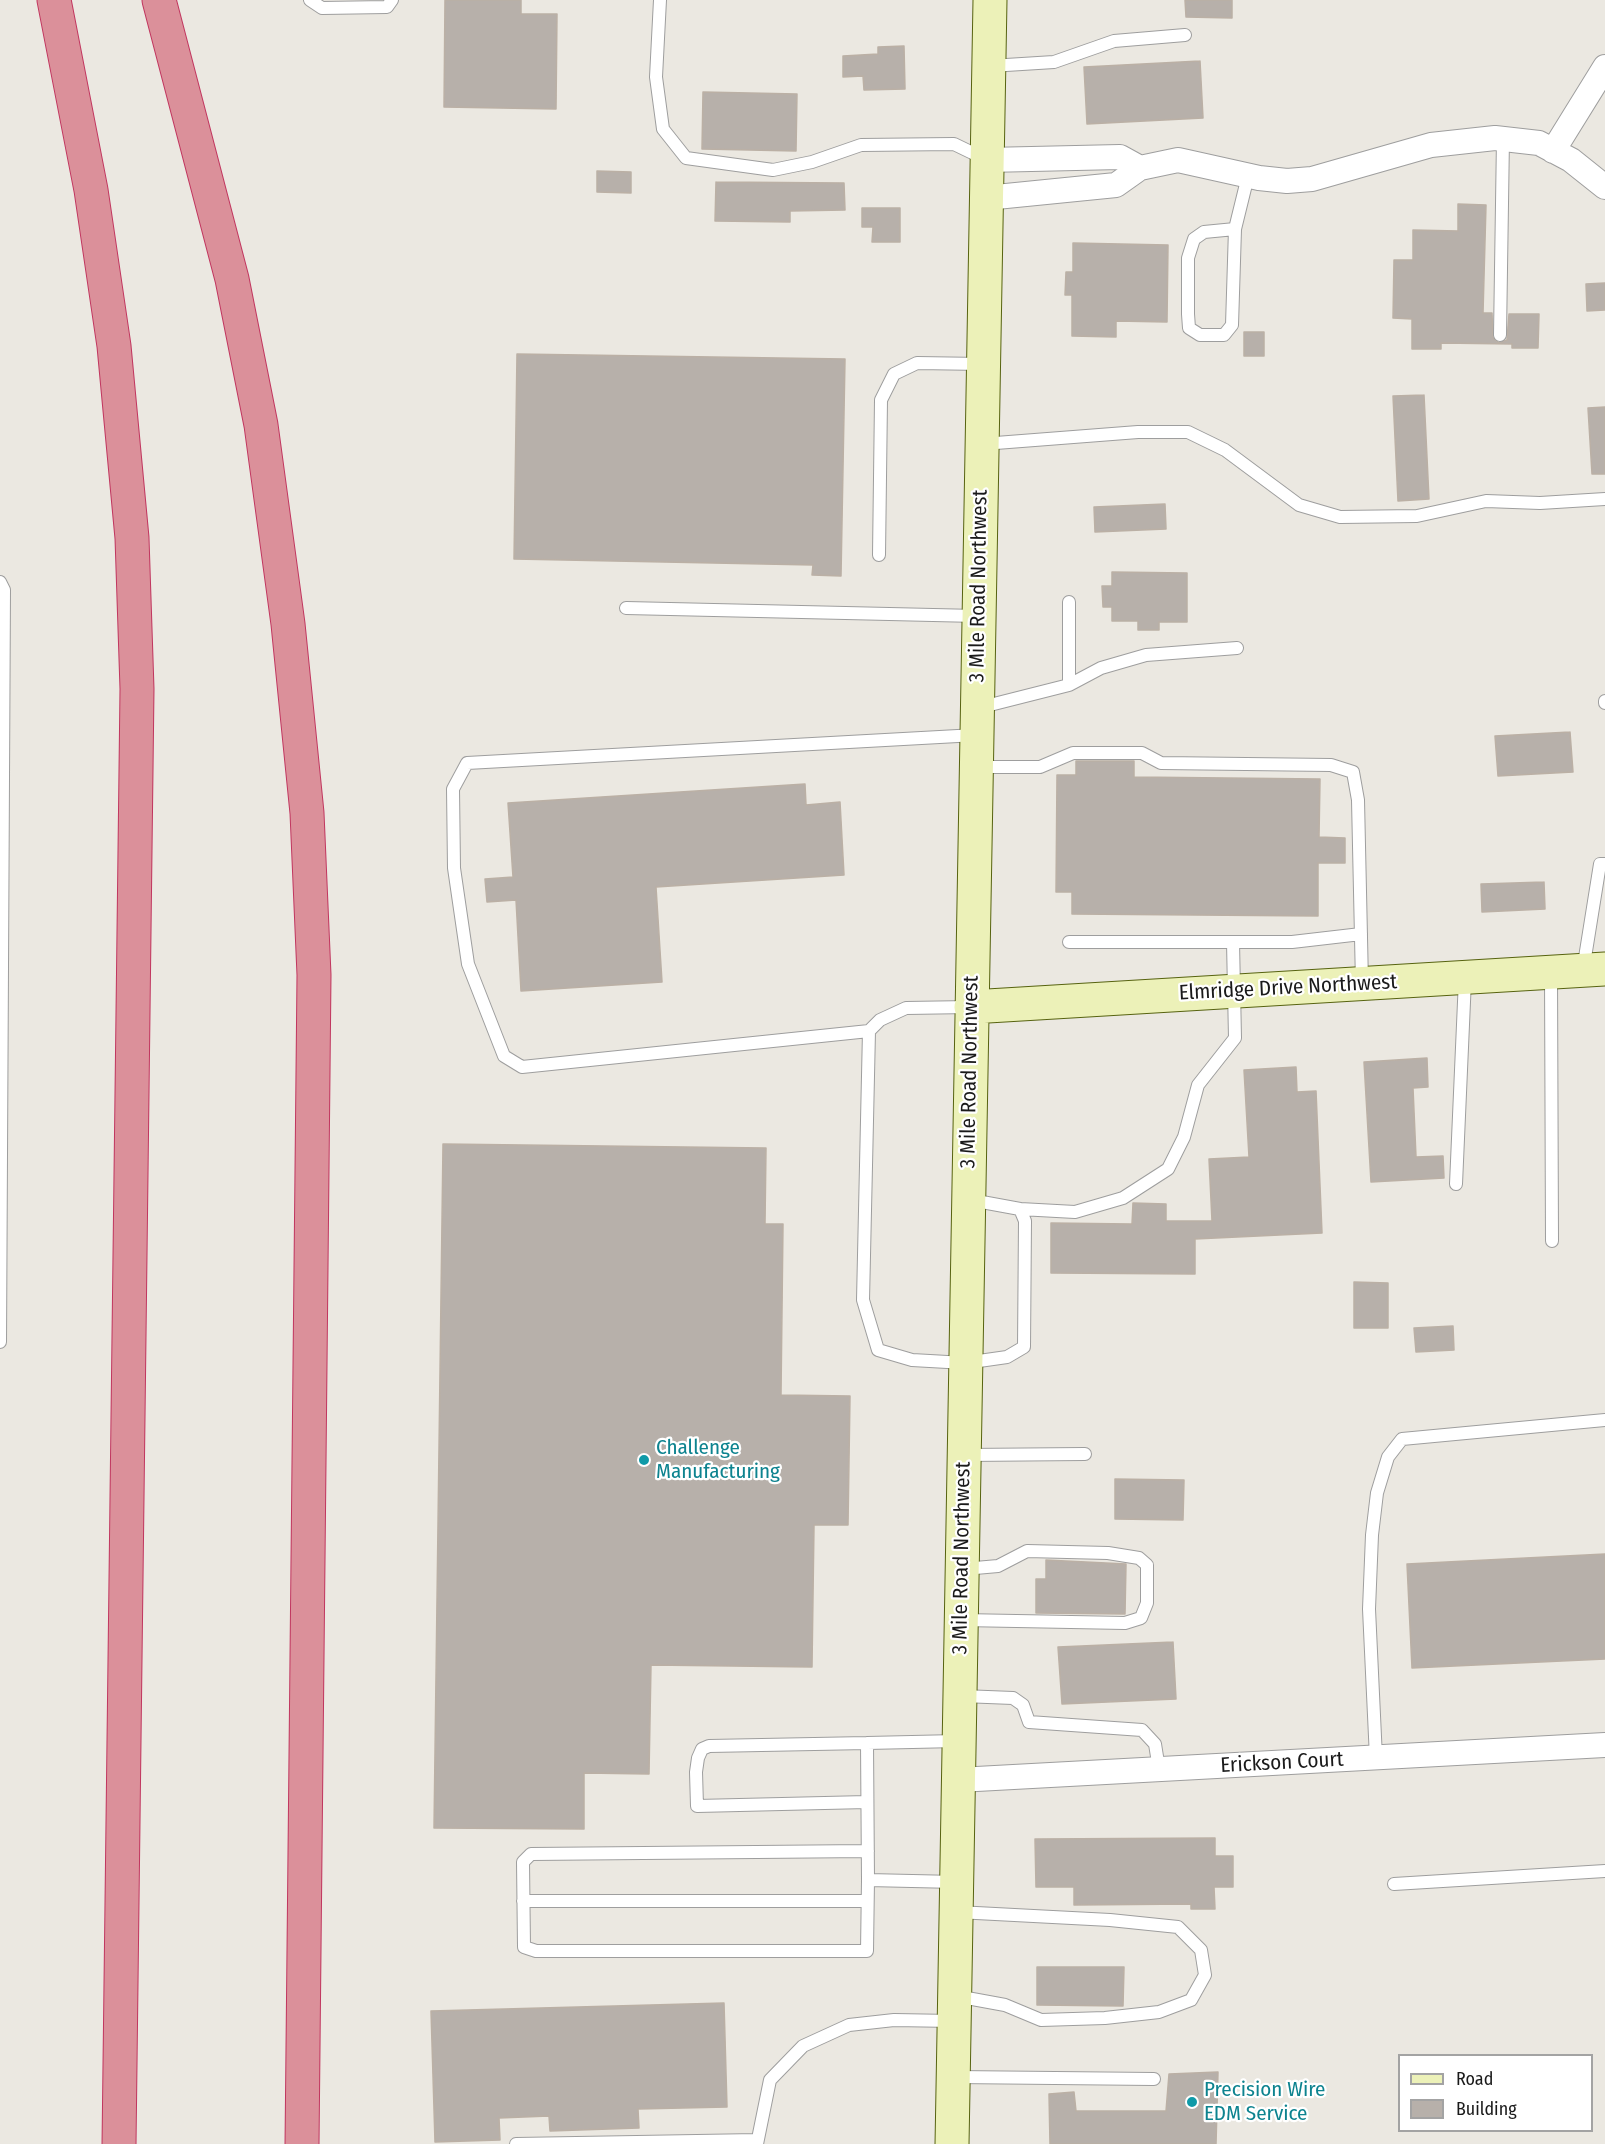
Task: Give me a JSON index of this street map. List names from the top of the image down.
{
  "streets": {
    "main road": ["3 Mile Road Northwest", "Elmridge Drive Northwest"],
    "street": ["Erickson Court"]
  },
  "crossings": [
    ["3 Mile Road Northwest", "Elmridge Drive Northwest"],
    ["3 Mile Road Northwest", "Erickson Court"]
  ],
  "places": ["Challenge Manufacturing", "Precision Wire EDM Service"],
  "legend": ["Road", "Building"]
}
